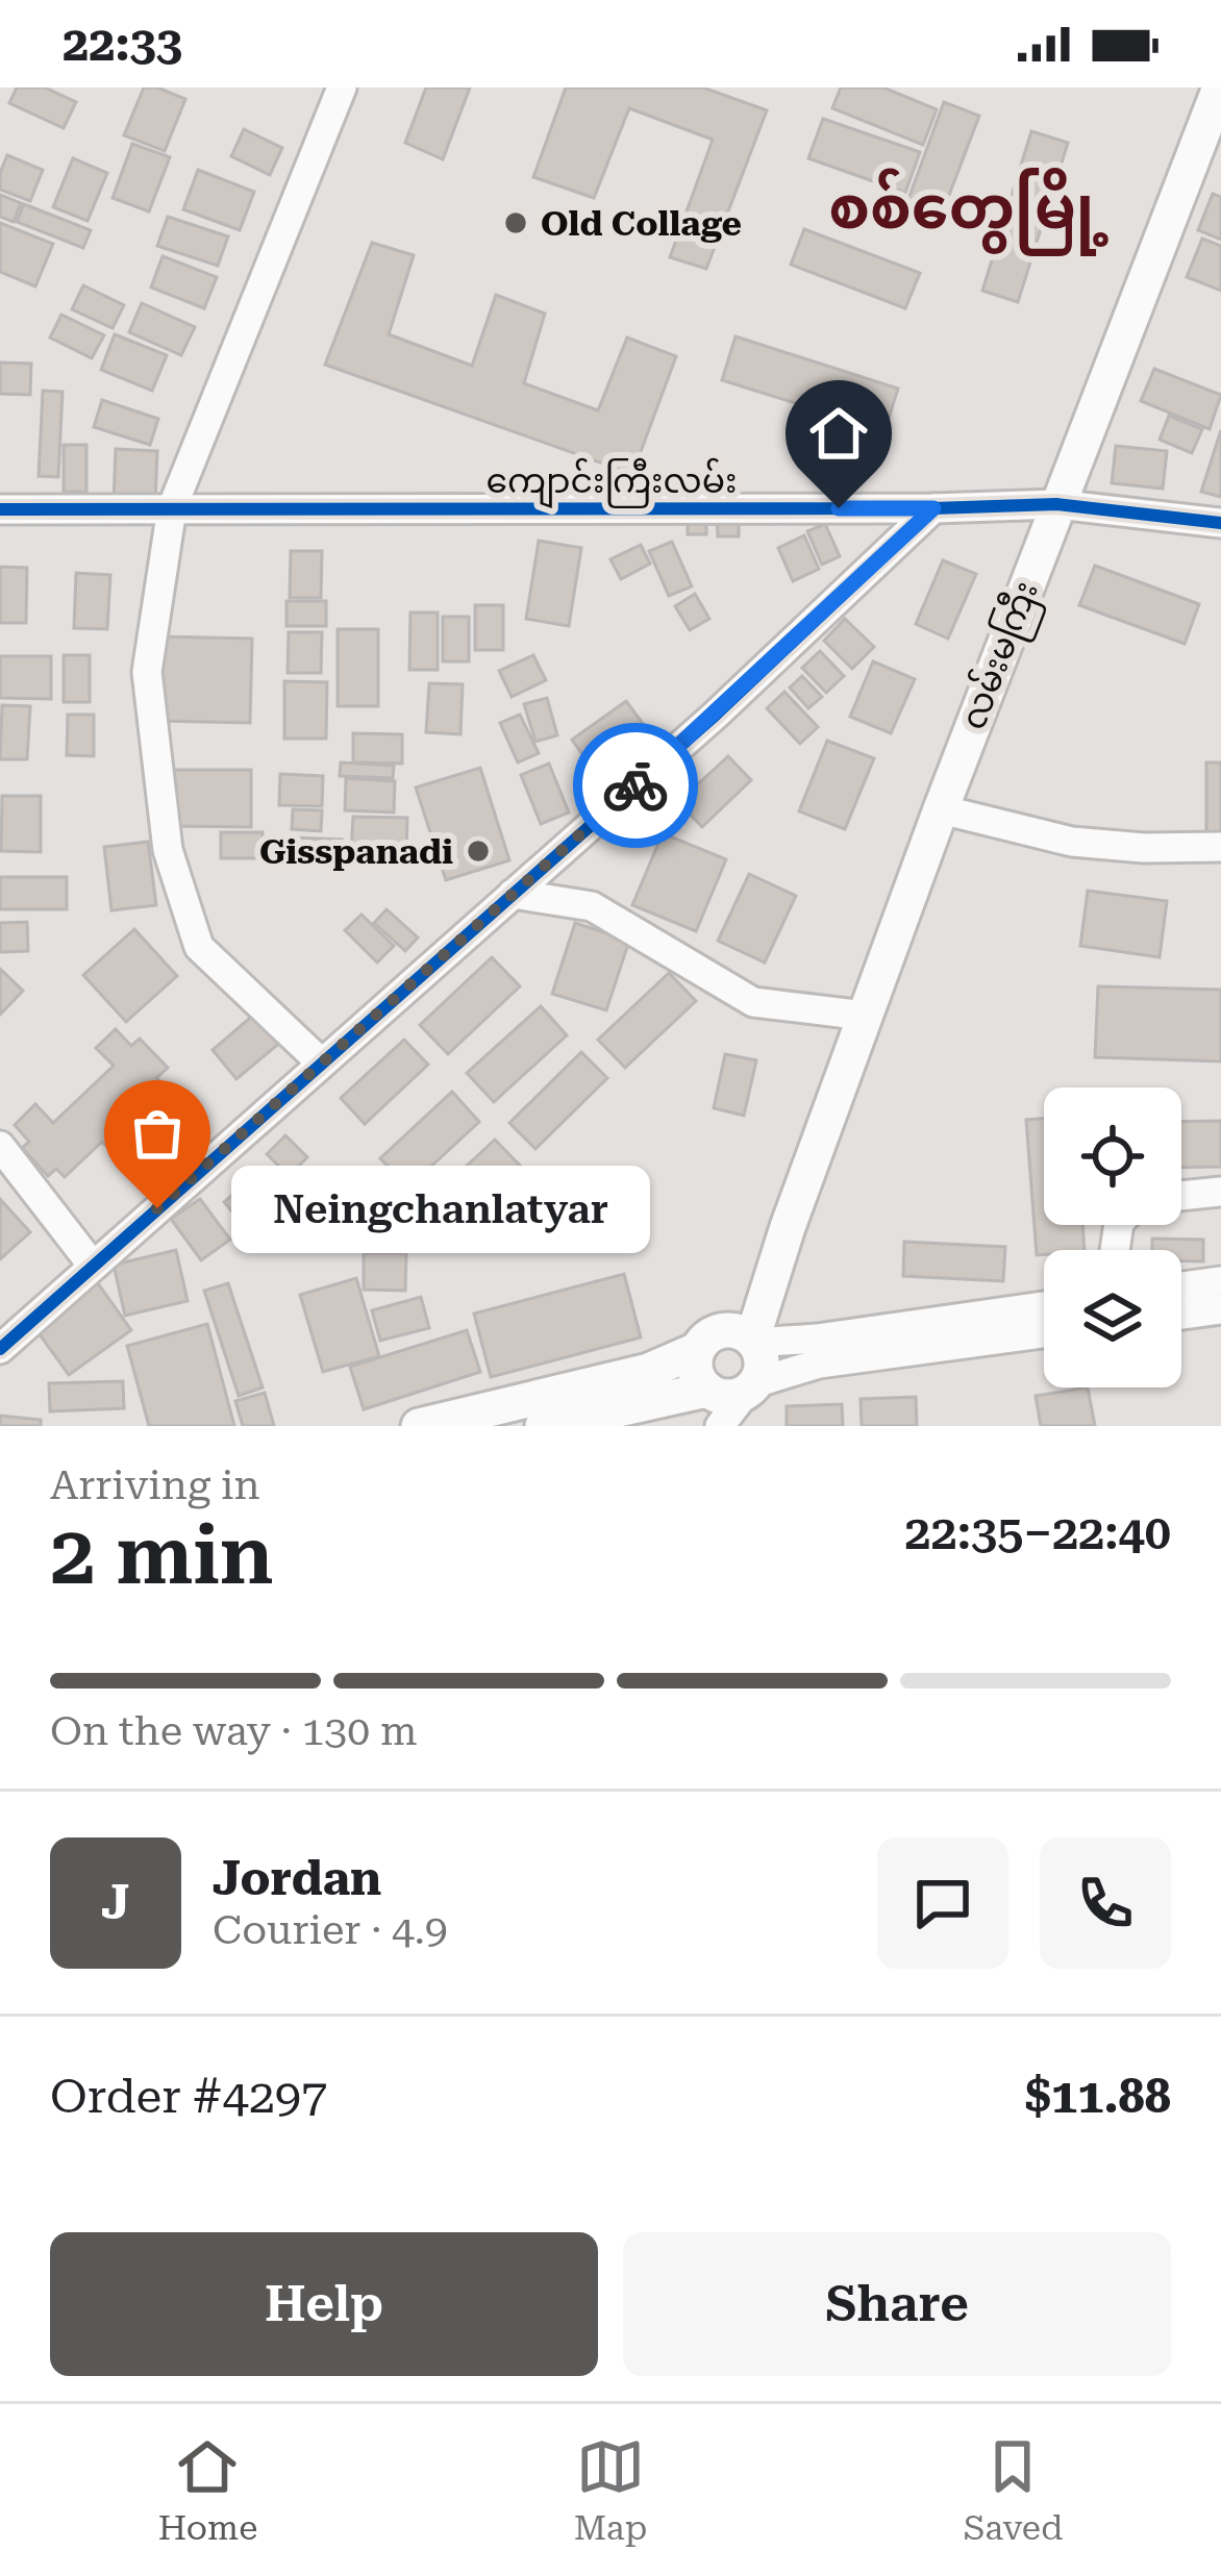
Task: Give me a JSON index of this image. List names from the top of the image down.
{
  "streets": {
    "main road": ["လမ်းမကြီး"],
    "street": ["ကျောင်းကြီးလမ်း"]
  },
  "crossings": [
    ["ကျောင်းကြီးလမ်း", "လမ်းမကြီး"]
  ],
  "districts": ["စစ်တွေမြို့"],
  "places": ["Old Collage", "Gisspanadi", "Neingchanlatyar"],
  "page": {
    "status": "22:33",
    "bubble": "Neingchanlatyar",
    "heading": ["2 min", "Arriving in", "22:35–22:40"],
    "panel": [
      "Jordan",
      "Courier · 4.9",
      "Order #4297",
      "$11.88"
    ],
    "bar": "On the way · 130 m",
    "round": "J",
    "buttons": ["Help", "Share"],
    "tabs": ["Home", "Map", "Saved"]
  }
}
